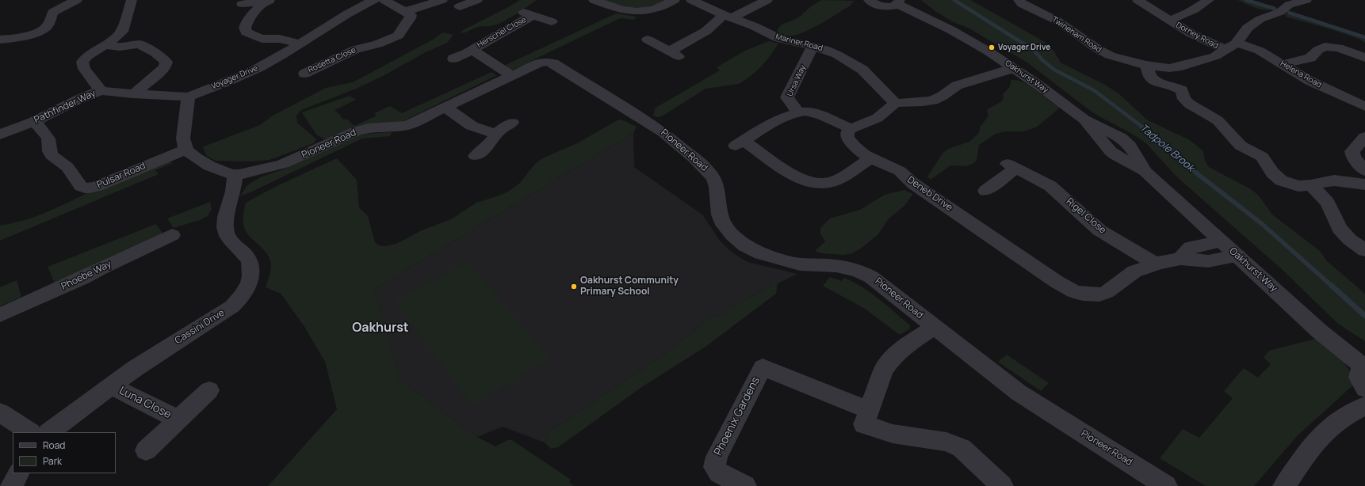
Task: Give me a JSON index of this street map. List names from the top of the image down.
{
  "streets": {
    "street": [
      "Herschel Close",
      "Twineham Road",
      "Dorney Road",
      "Mariner Road",
      "Rosetta Close",
      "Helena Road",
      "Oakhurst Way",
      "Voyager Drive",
      "Ursa Way",
      "Pathfinder Way",
      "Pioneer Road",
      "Pulsar Road",
      "Deneb Drive",
      "Rigel Close",
      "Phoebe Way",
      "Cassini Drive",
      "Luna Close",
      "Phoenix Gardens"
    ]
  },
  "crossings": [
    ["Herschel Close", "Pioneer Road"],
    ["Twineham Road", "Dorney Road"],
    ["Twineham Road", "Helena Road"],
    ["Dorney Road", "Helena Road"],
    ["Mariner Road", "Ursa Way"],
    ["Oakhurst Way", "Deneb Drive"],
    ["Voyager Drive", "Pathfinder Way"],
    ["Pathfinder Way", "Pulsar Road"],
    ["Pioneer Road", "Cassini Drive"],
    ["Deneb Drive", "Rigel Close"],
    ["Cassini Drive", "Luna Close"]
  ],
  "districts": ["Oakhurst"],
  "water": ["Tadpole Brook"],
  "places": ["Voyager Drive", "Oakhurst Community Primary School"],
  "legend": ["Road", "Park"]
}
